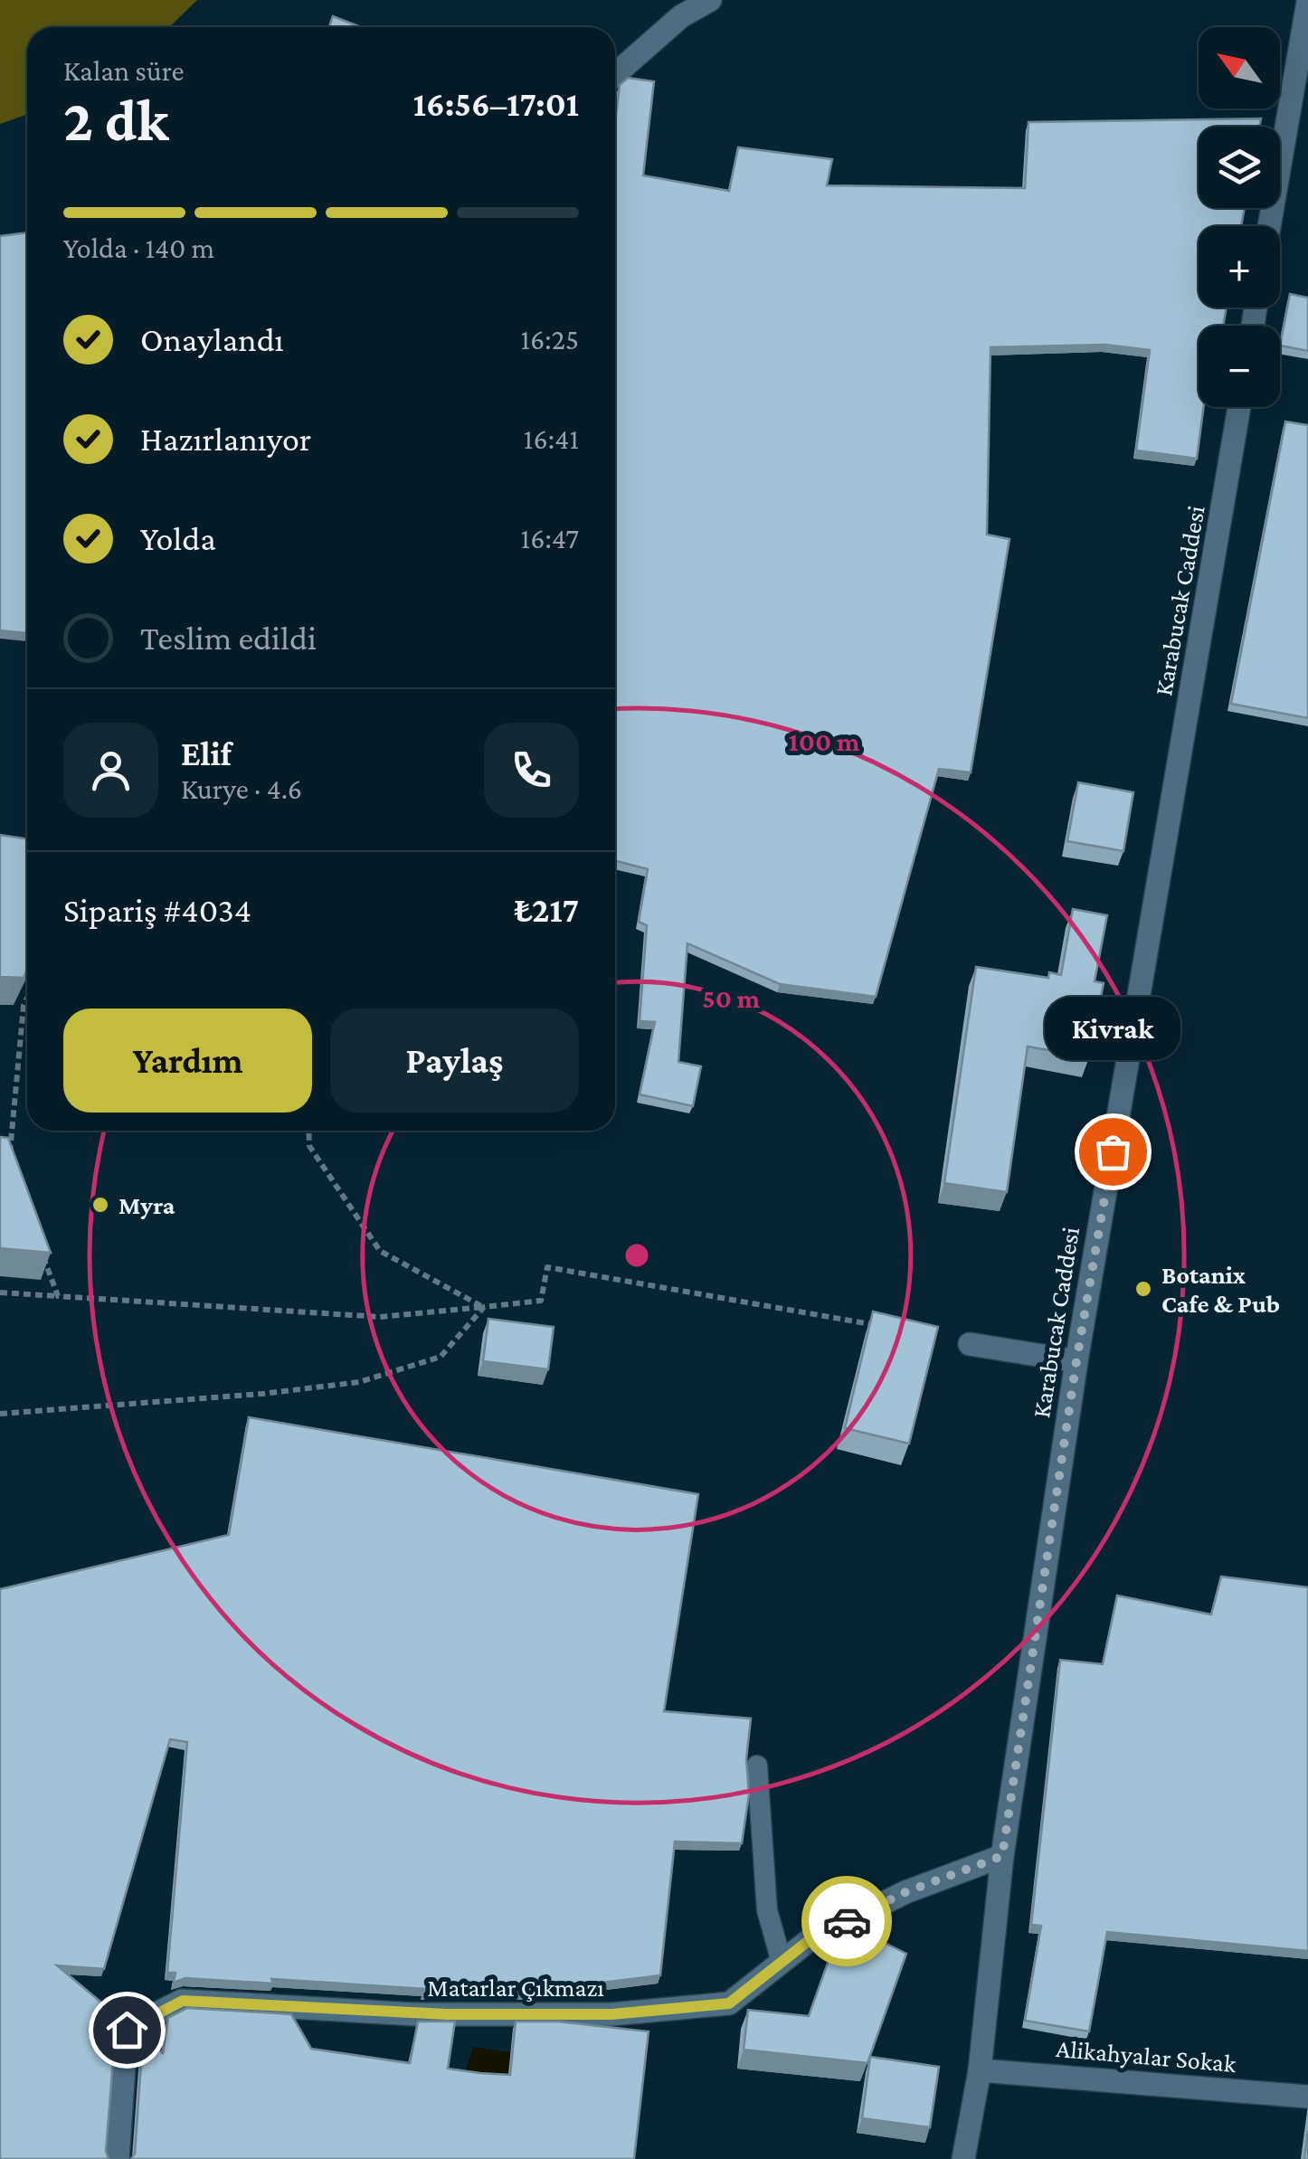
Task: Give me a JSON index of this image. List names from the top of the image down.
{
  "streets": {
    "street": ["Karabucak Caddesi", "Matarlar Çıkmazı", "Alikahyalar Sokak"]
  },
  "crossings": [
    ["Karabucak Caddesi", "Matarlar Çıkmazı"],
    ["Karabucak Caddesi", "Alikahyalar Sokak"]
  ],
  "places": ["Kivrak", "Myra", "Botanix Cafe & Pub"],
  "north": "top left",
  "page": {
    "map_buttons": ["+", "−"],
    "heading": ["2 dk", "Kalan süre", "16:56–17:01"],
    "panel": [
      "Elif",
      "Kurye · 4.6",
      "Sipariş #4034",
      "₺217"
    ],
    "bar": "Yolda · 140 m",
    "list": [
      ["Onaylandı", "16:25"],
      ["Hazırlanıyor", "16:41"],
      ["Yolda", "16:47"],
      "Teslim edildi"
    ],
    "buttons": ["Yardım", "Paylaş"],
    "bubble": "Kivrak"
  },
  "rings": ["100 m", "50 m"]
}
